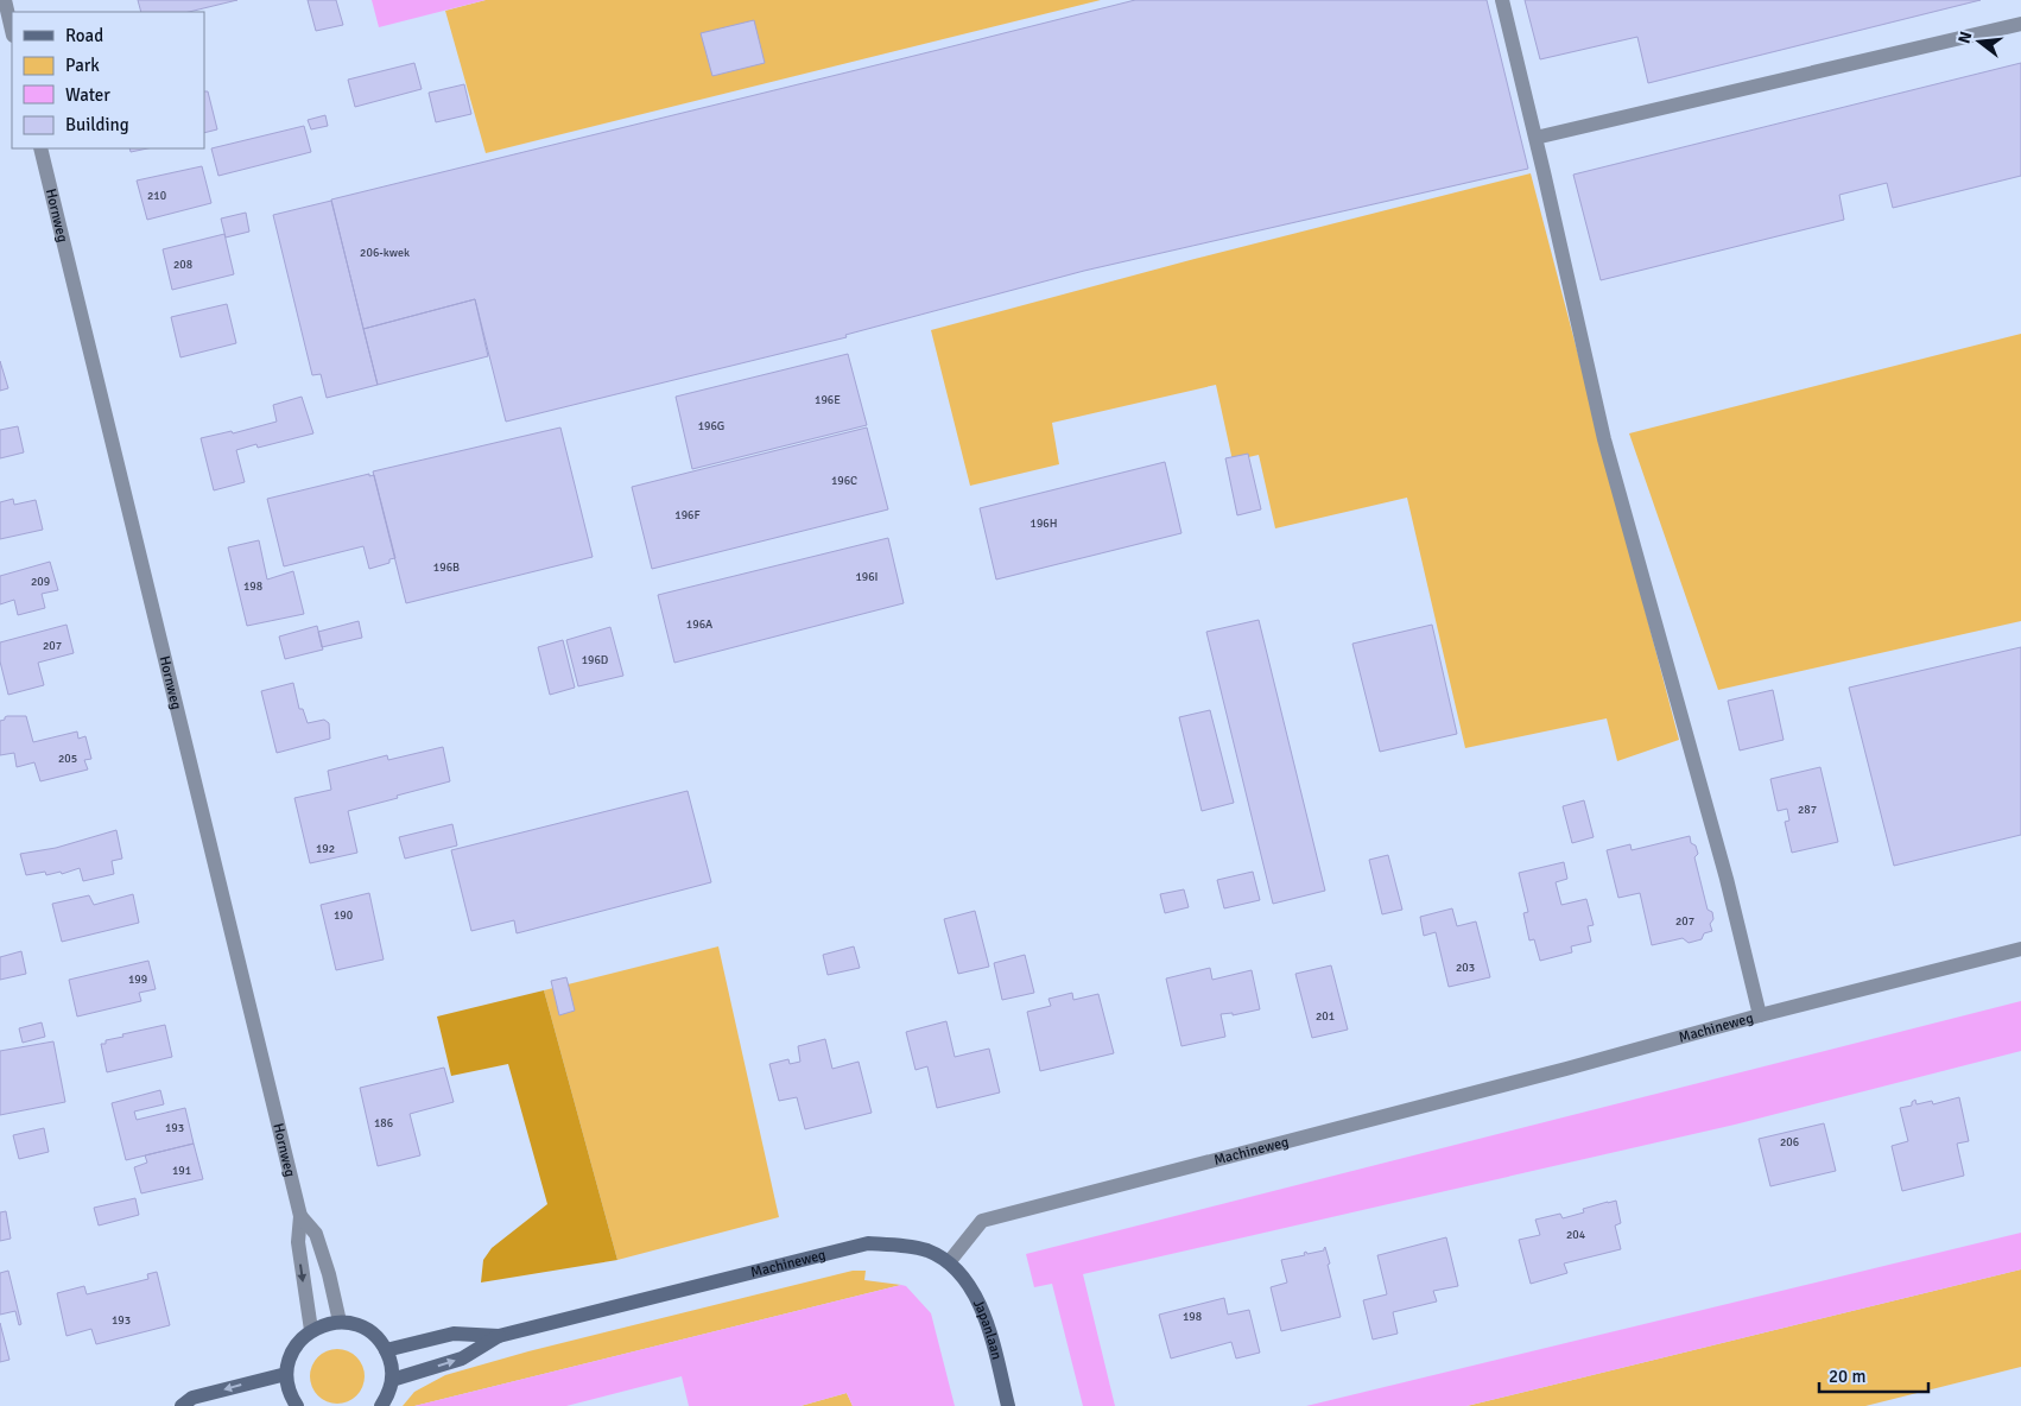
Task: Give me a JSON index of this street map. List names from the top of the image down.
{
  "streets": {
    "street": ["Hornweg", "Machineweg", "Japanlaan"]
  },
  "crossings": [
    ["Machineweg", "Japanlaan"]
  ],
  "house_numbers": [
    "210",
    "206-kwek",
    "208",
    "196E",
    "196G",
    "196C",
    "196F",
    "196H",
    "196B",
    "196I",
    "209",
    "198",
    "196A",
    "207",
    "196D",
    "205",
    "287",
    "192",
    "190",
    "207",
    "203",
    "199",
    "201",
    "186",
    "193",
    "206",
    "191",
    "204",
    "198",
    "193"
  ],
  "legend": [
    "Road",
    "Park",
    "Water",
    "Building"
  ],
  "scale_bar": "20 m",
  "north": "left"
}
